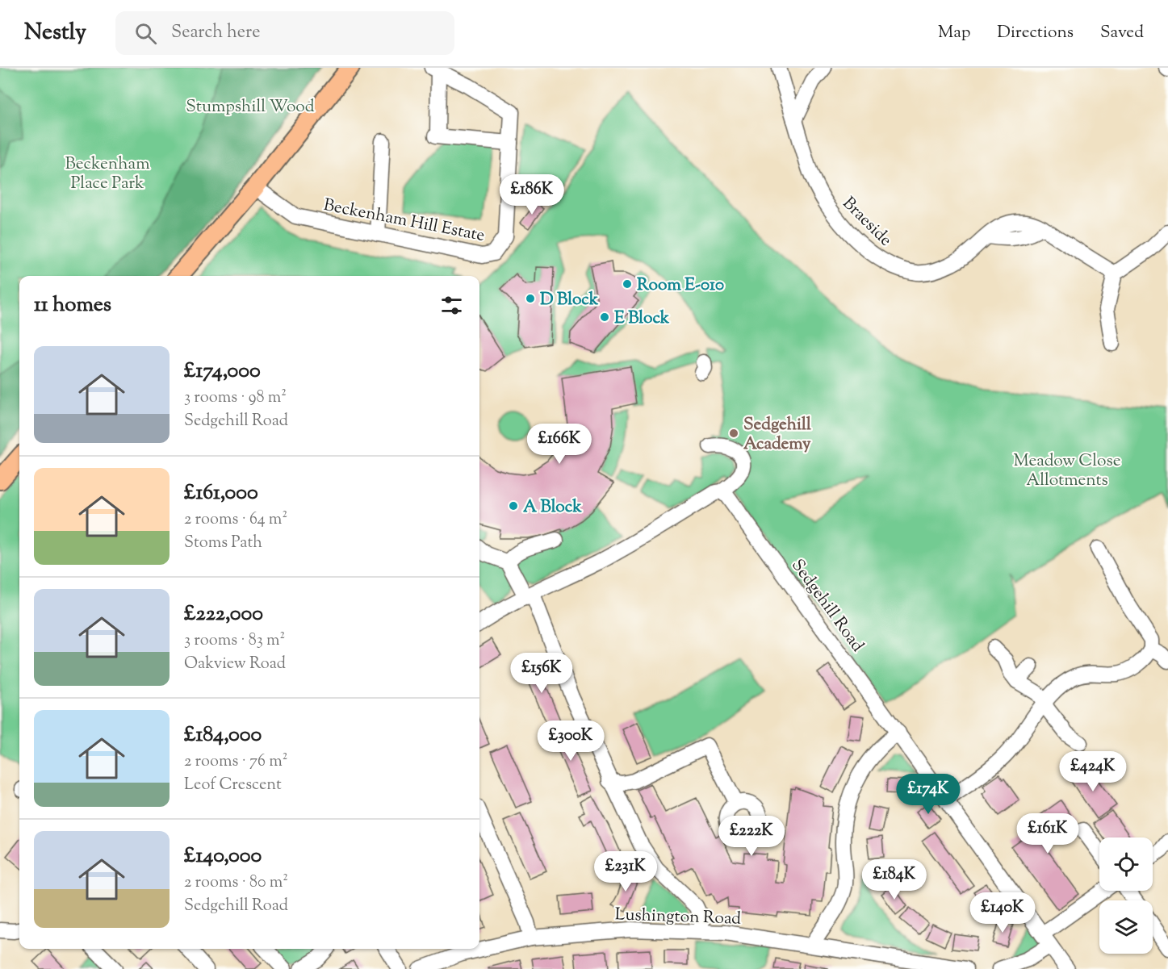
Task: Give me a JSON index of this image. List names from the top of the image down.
{
  "streets": {
    "street": [
      "Beckenham Hill Estate",
      "Braeside",
      "Sedgehill Road",
      "Lushington Road"
    ]
  },
  "parks": ["Stumpshill Wood", "Beckenham Place Park", "Meadow Close Allotments"],
  "places": [
    "Room E-010",
    "D Block",
    "E Block",
    "Sedgehill Academy",
    "A Block"
  ],
  "page": {
    "header": "Nestly",
    "search": "Search here",
    "nav": ["Map", "Directions", "Saved"],
    "price": [
      "£186K",
      "£166K",
      "£156K",
      "£300K",
      "£424K",
      "£174K",
      "£161K",
      "£222K",
      "£231K",
      "£184K",
      "£140K"
    ],
    "heading": "11 homes",
    "list": [
      {
        "name": "£174,000",
        "note": "3 rooms · 98 m² · Sedgehill Road"
      },
      {
        "name": "£161,000",
        "note": "2 rooms · 64 m² · Stoms Path"
      },
      {
        "name": "£222,000",
        "note": "3 rooms · 83 m² · Oakview Road"
      },
      {
        "name": "£184,000",
        "note": "2 rooms · 76 m² · Leof Crescent"
      },
      {
        "name": "£140,000",
        "note": "2 rooms · 80 m² · Sedgehill Road"
      }
    ]
  }
}
